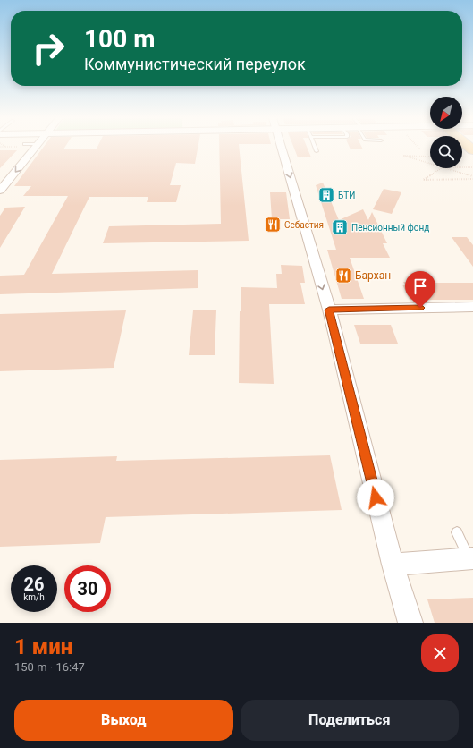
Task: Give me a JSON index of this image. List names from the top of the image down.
{
  "places": {
    "building": ["БТИ", "Пенсионный фонд"],
    "restaurant": ["Себастия", "Бархан"]
  },
  "north": "bottom left",
  "page": {
    "turn": ["100 m", "Коммунистический переулок"],
    "speed": "26 km/h",
    "limit": "30",
    "heading": ["1 мин", "150 m · 16:47"],
    "buttons": ["Выход", "Поделиться"]
  }
}
